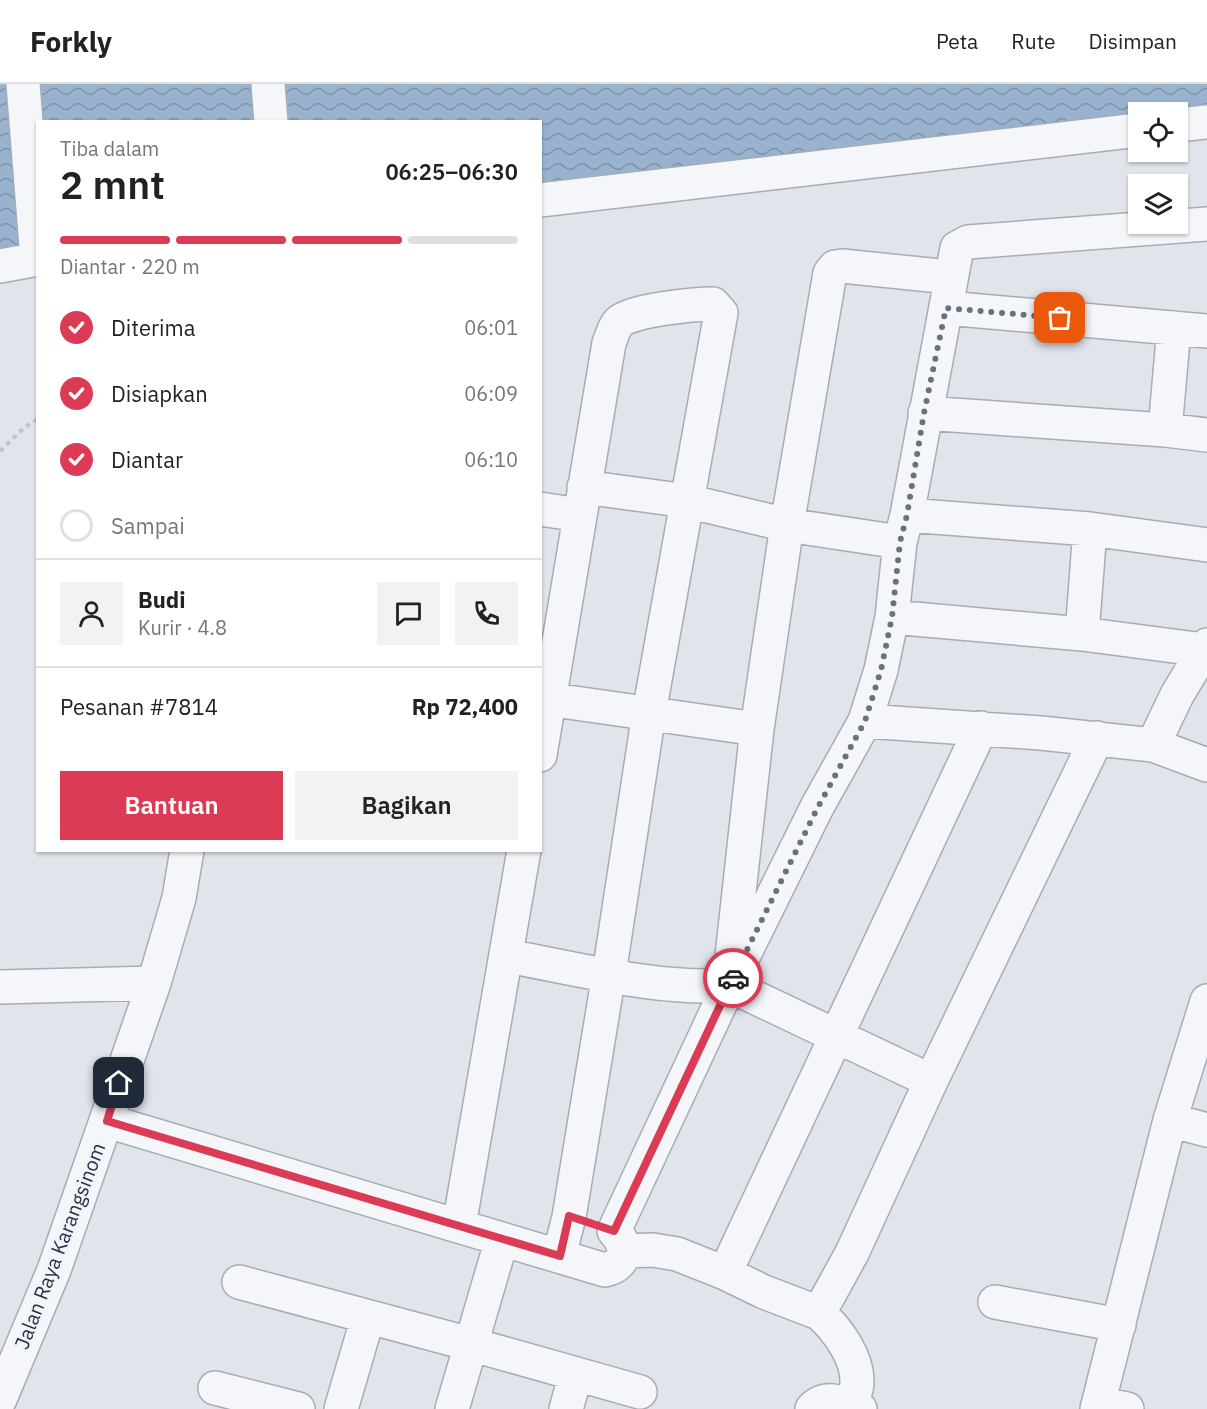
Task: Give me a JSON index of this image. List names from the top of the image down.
{
  "streets": {
    "street": ["Jalan Raya Karangsinom"]
  },
  "page": {
    "header": "Forkly",
    "nav": ["Peta", "Rute", "Disimpan"],
    "heading": ["2 mnt", "Tiba dalam", "06:25–06:30"],
    "panel": [
      "Budi",
      "Kurir · 4.8",
      "Pesanan #7814",
      "Rp 72,400"
    ],
    "bar": "Diantar · 220 m",
    "list": [
      ["Diterima", "06:01"],
      ["Disiapkan", "06:09"],
      ["Diantar", "06:10"],
      "Sampai"
    ],
    "buttons": ["Bantuan", "Bagikan"]
  }
}
